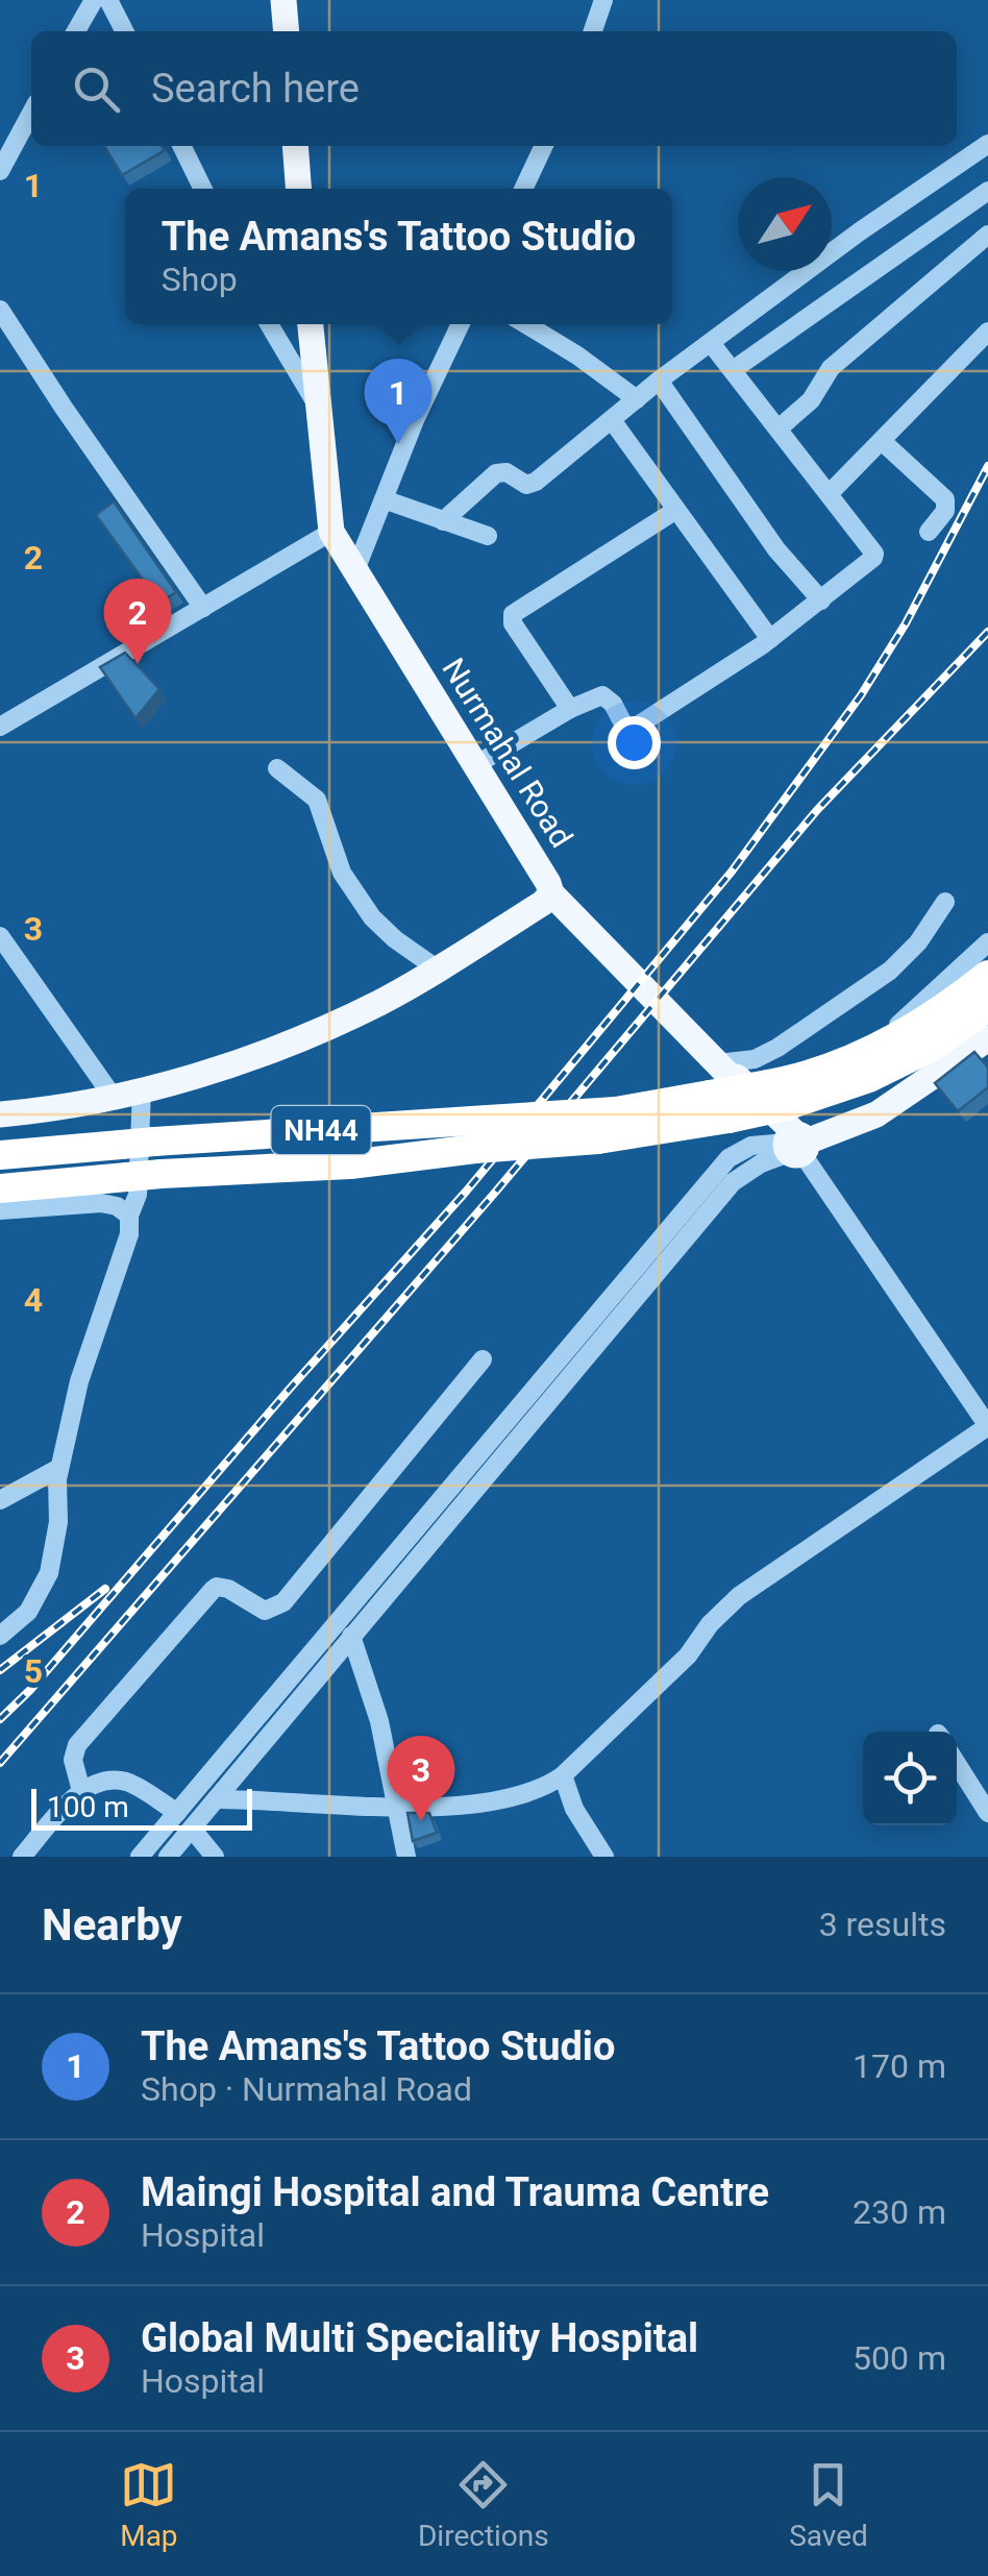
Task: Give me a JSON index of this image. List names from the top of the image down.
{
  "streets": {
    "highway": ["NH44"],
    "main road": ["Nurmahal Road"]
  },
  "scale_bar": "100 m",
  "north": "top right",
  "page": {
    "search": "Search here",
    "popup": ["The Amans's Tattoo Studio", "Shop"],
    "pins": ["1", "2", "3"],
    "scale": "100 m",
    "heading": ["Nearby", "3 results"],
    "list": [
      {
        "mark": "1",
        "name": "The Amans's Tattoo Studio",
        "note": "Shop · Nurmahal Road",
        "value": "170 m"
      },
      {
        "mark": "2",
        "name": "Maingi Hospital and Trauma Centre",
        "note": "Hospital",
        "value": "230 m"
      },
      {
        "mark": "3",
        "name": "Global Multi Speciality Hospital",
        "note": "Hospital",
        "value": "500 m"
      }
    ],
    "nav": ["Map", "Directions", "Saved"]
  },
  "grid": {
    "rows": [
      "1",
      "2",
      "3",
      "4",
      "5"
    ]
  }
}
